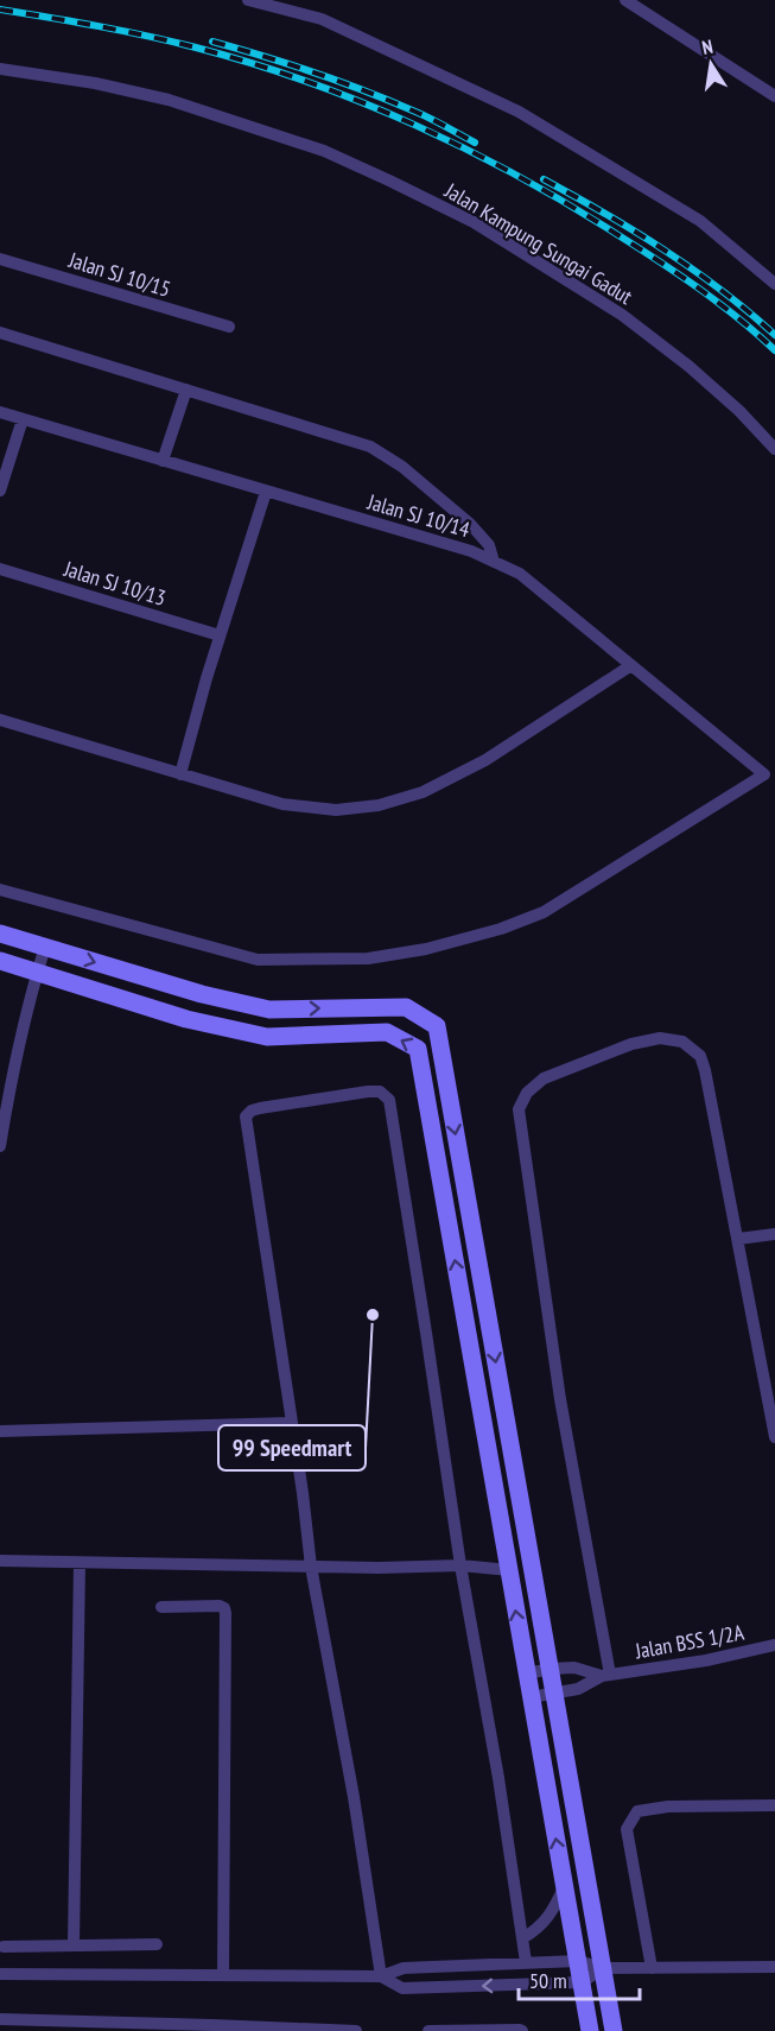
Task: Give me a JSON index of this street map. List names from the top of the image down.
{
  "streets": {
    "street": [
      "Jalan Kampung Sungai Gadut",
      "Jalan SJ 10/15",
      "Jalan SJ 10/14",
      "Jalan SJ 10/13",
      "Jalan BSS 1/2A"
    ]
  },
  "places": ["99 Speedmart"],
  "scale_bar": "50 m",
  "north": "top"
}
